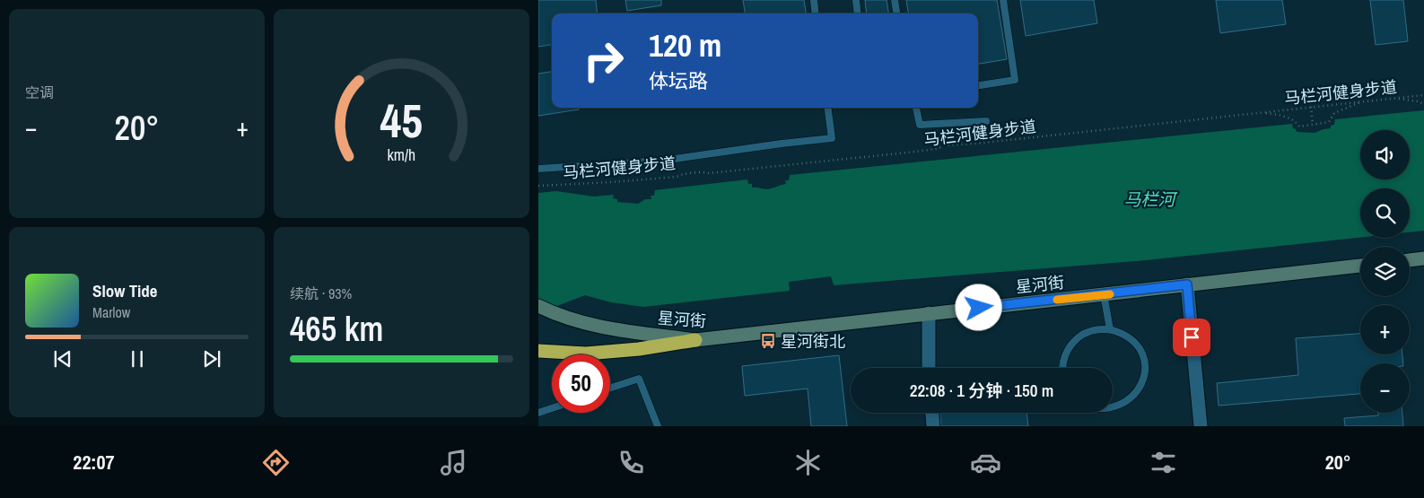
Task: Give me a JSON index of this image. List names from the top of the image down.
{
  "streets": {
    "main road": ["星河街"],
    "path": ["马栏河健身步道"]
  },
  "water": ["马栏河"],
  "places": {
    "bus stop": ["星河街北"]
  },
  "page": {
    "tile": [
      "空调",
      ["续航 · 93%", "465 km"]
    ],
    "turn": ["120 m", "体坛路"],
    "heat": ["−", "20°", "+"],
    "map_buttons": ["+", "−"],
    "song": ["Slow Tide", "Marlow"],
    "limit": "50",
    "trip": "22:08 · 1 分钟 · 150 m",
    "tabs": ["22:07", "20°"],
    "gauge": ["45", "km/h"]
  }
}
